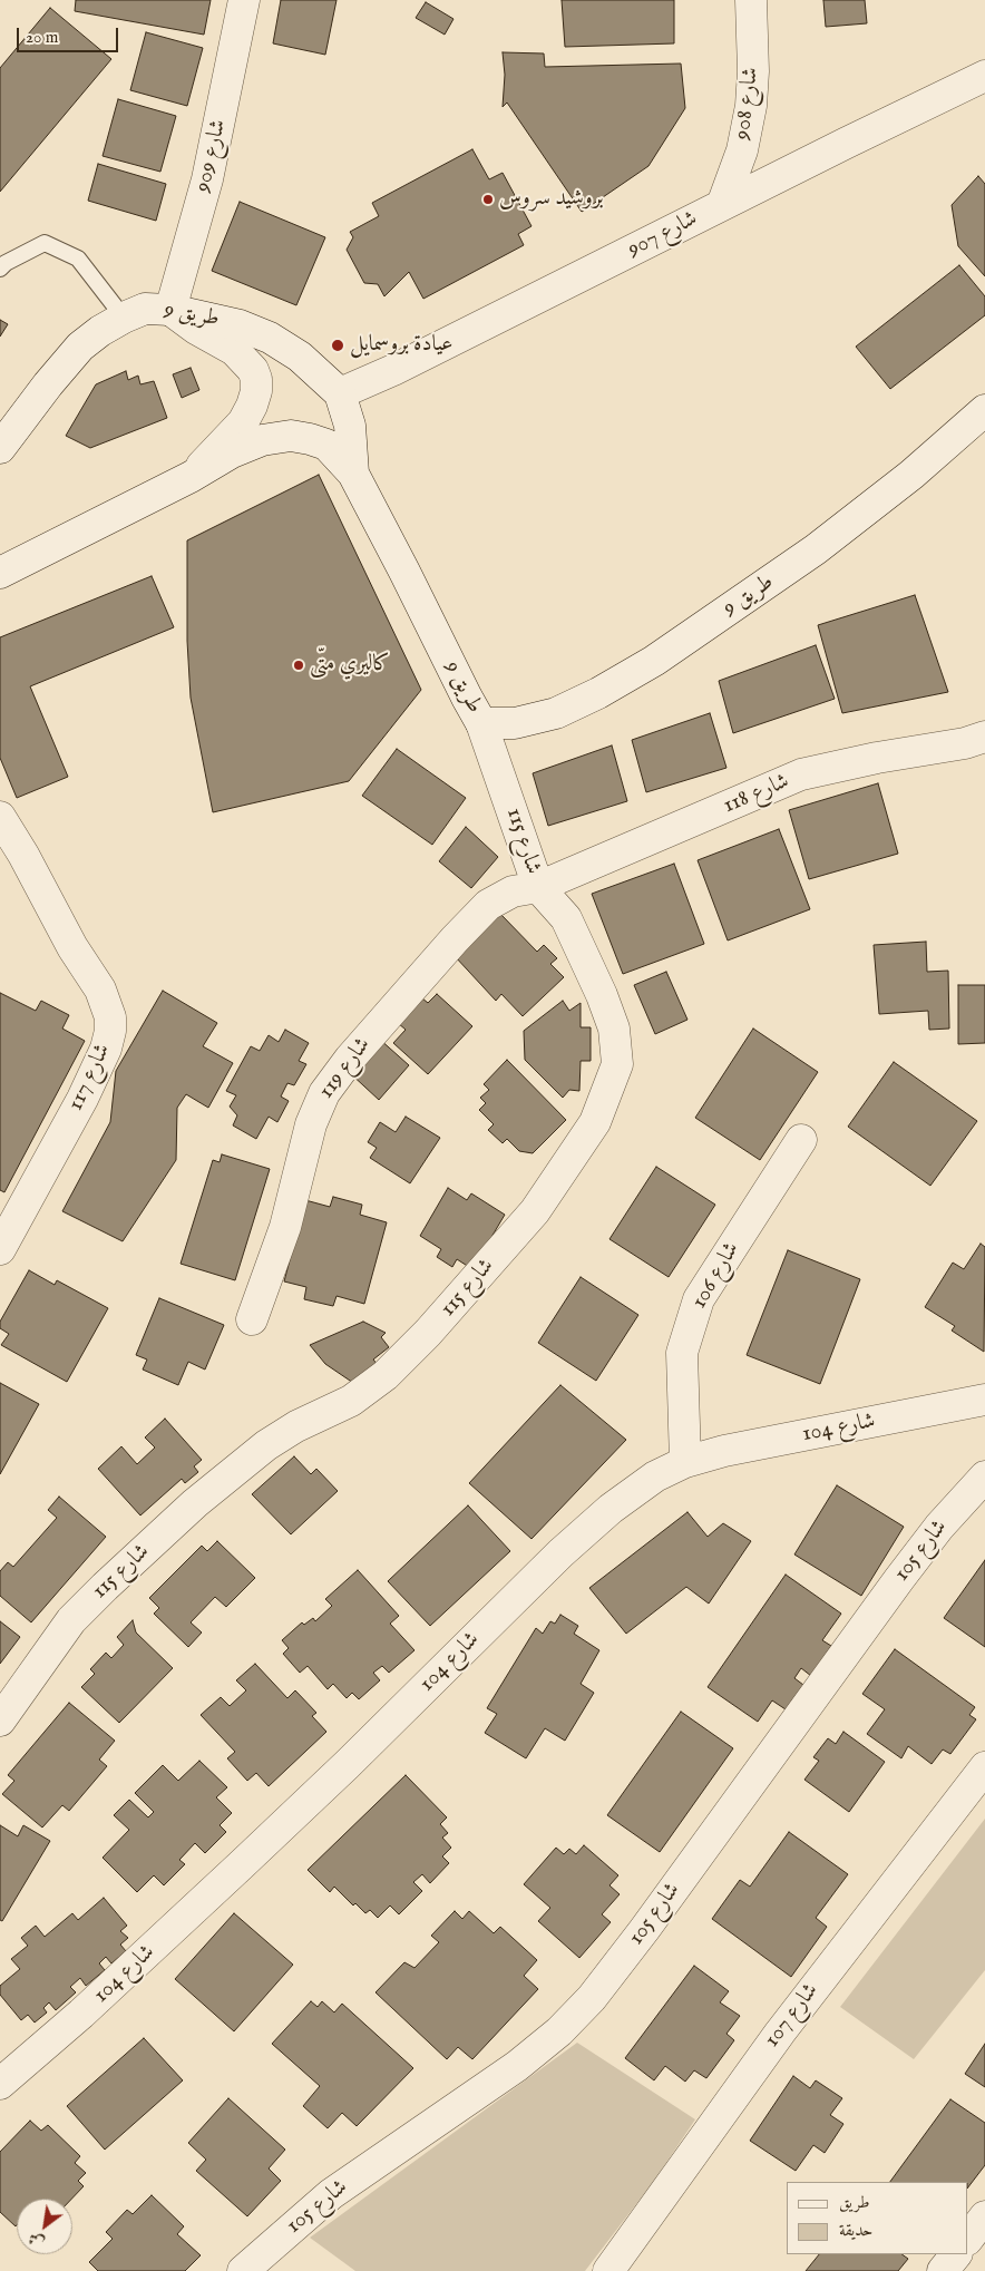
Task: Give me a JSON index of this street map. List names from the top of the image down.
{
  "streets": {
    "street": [
      "شارع 908",
      "شارع 909",
      "شارع 907",
      "9 طريق",
      "طريق 9",
      "شارع 118",
      "شارع 115",
      "شارع 119",
      "شارع 117",
      "شارع 106",
      "شارع 104",
      "شارع 105",
      "شارع 107"
    ]
  },
  "crossings": [
    ["شارع 908", "شارع 907"],
    ["شارع 909", "9 طريق"],
    ["شارع 907", "9 طريق"],
    ["9 طريق", "طريق 9"],
    ["9 طريق", "شارع 115"],
    ["طريق 9", "شارع 115"],
    ["شارع 118", "شارع 115"],
    ["شارع 118", "شارع 119"],
    ["شارع 115", "شارع 119"],
    ["شارع 106", "شارع 104"]
  ],
  "places": ["بروشيد سروس", "عيادة بروسمايل", "كاليري متّى"],
  "legend": ["طريق", "حديقة"],
  "scale_bar": "20 m",
  "north": "bottom left"
}
